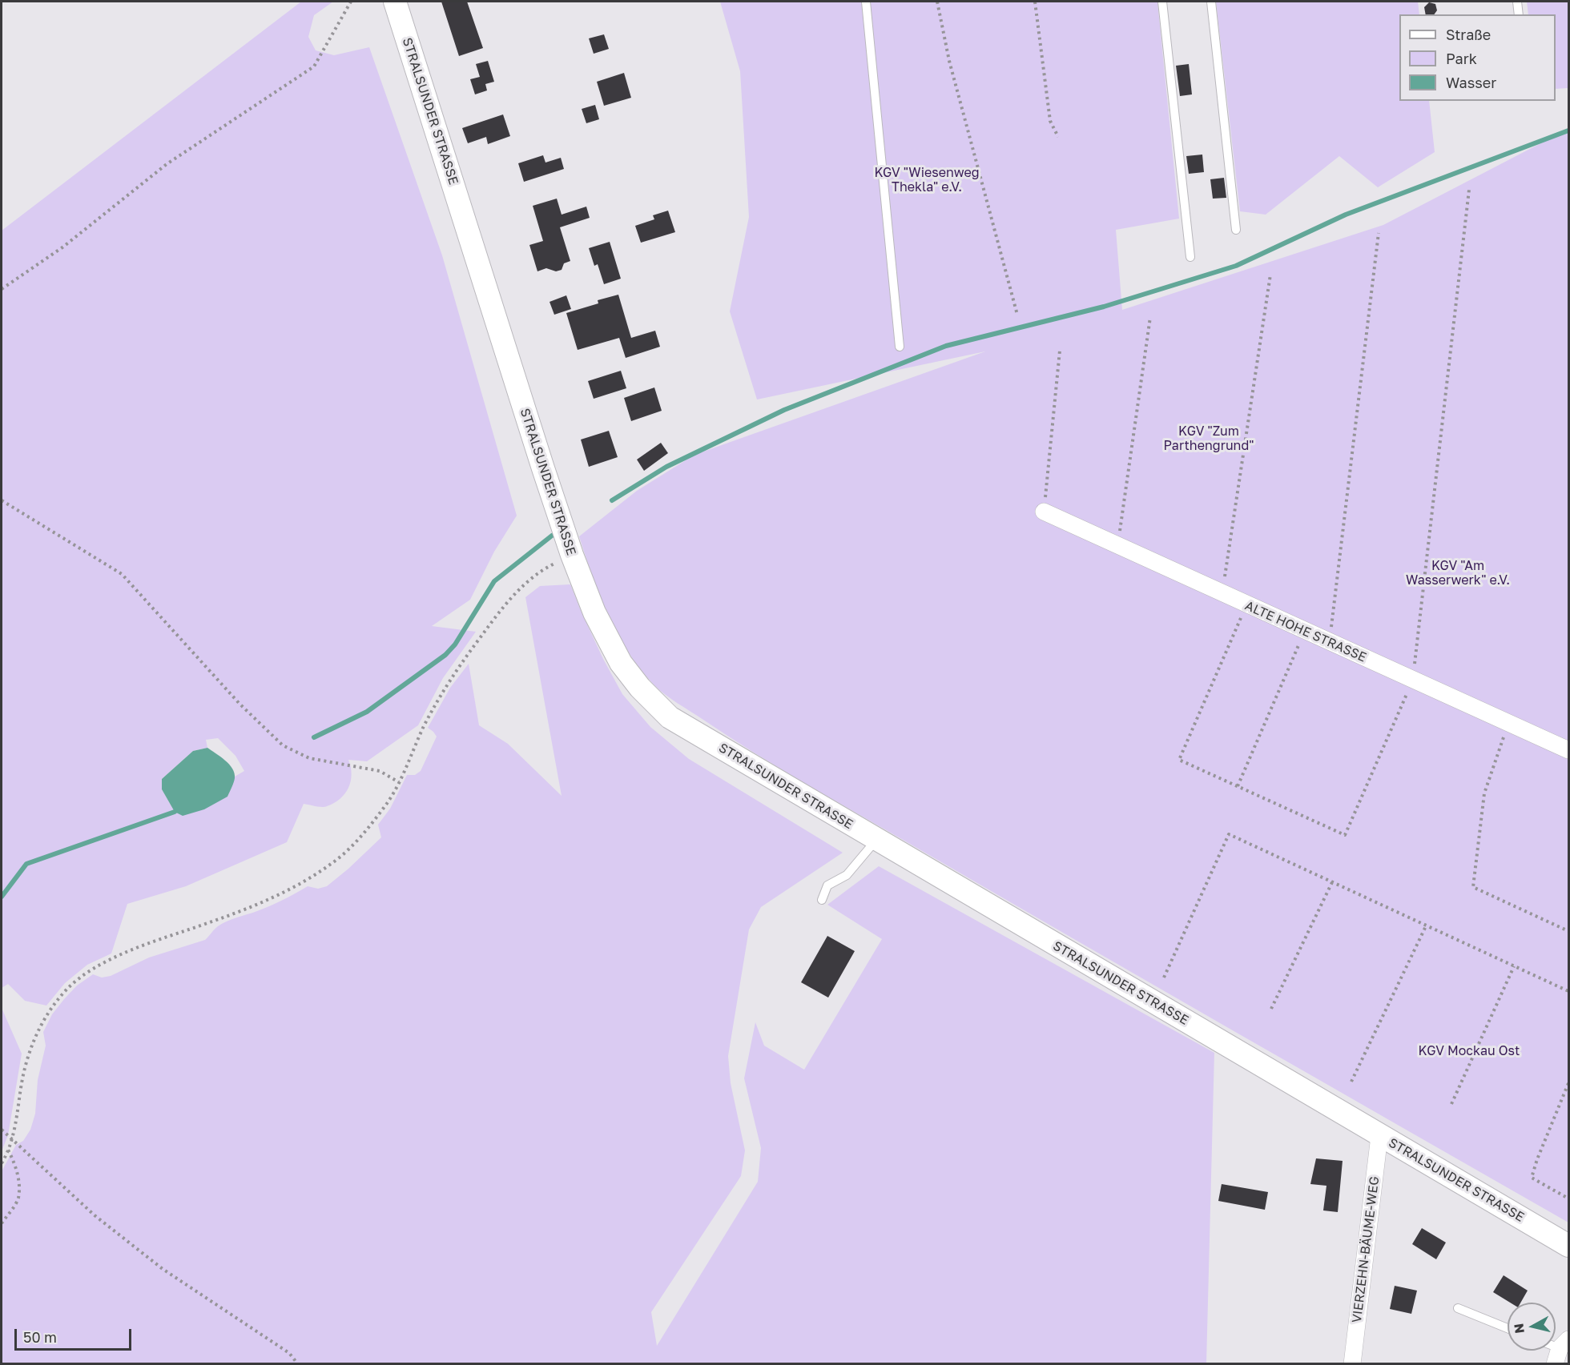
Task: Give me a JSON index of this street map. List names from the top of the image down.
{
  "streets": {
    "street": ["STRALSUNDER STRASSE", "ALTE HOHE STRASSE", "VIERZEHN-BÄUME-WEG"]
  },
  "crossings": [
    ["STRALSUNDER STRASSE", "VIERZEHN-BÄUME-WEG"]
  ],
  "parks": [
    "KGV \"Wiesenweg Thekla\" e.V.",
    "KGV \"Zum Parthengrund\"",
    "KGV \"Am Wasserwerk\" e.V.",
    "KGV Mockau Ost"
  ],
  "legend": ["Straße", "Park", "Wasser"],
  "scale_bar": "50 m",
  "north": "left"
}
